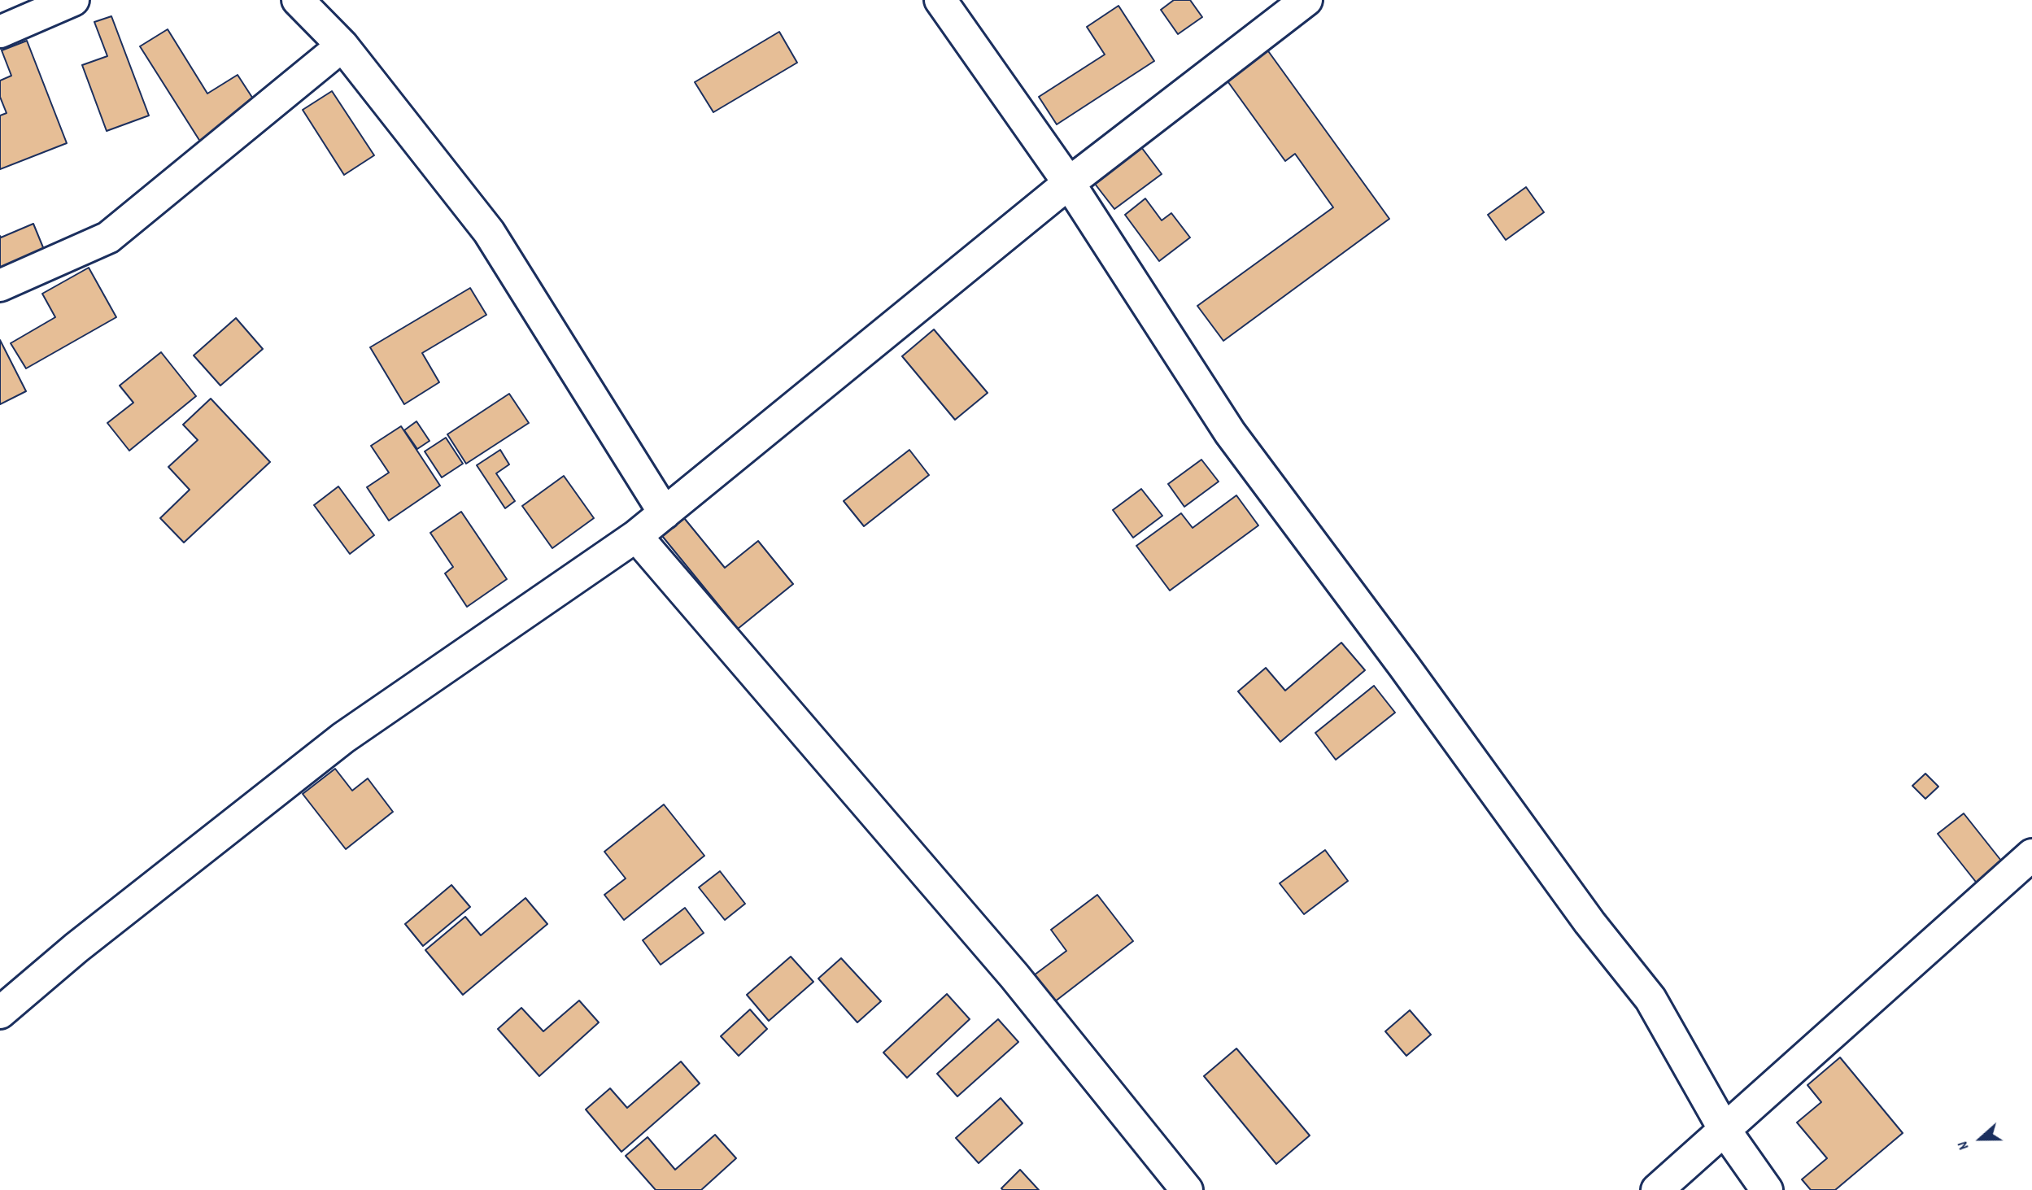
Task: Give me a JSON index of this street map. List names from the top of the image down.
{
  "north": "left"
}
